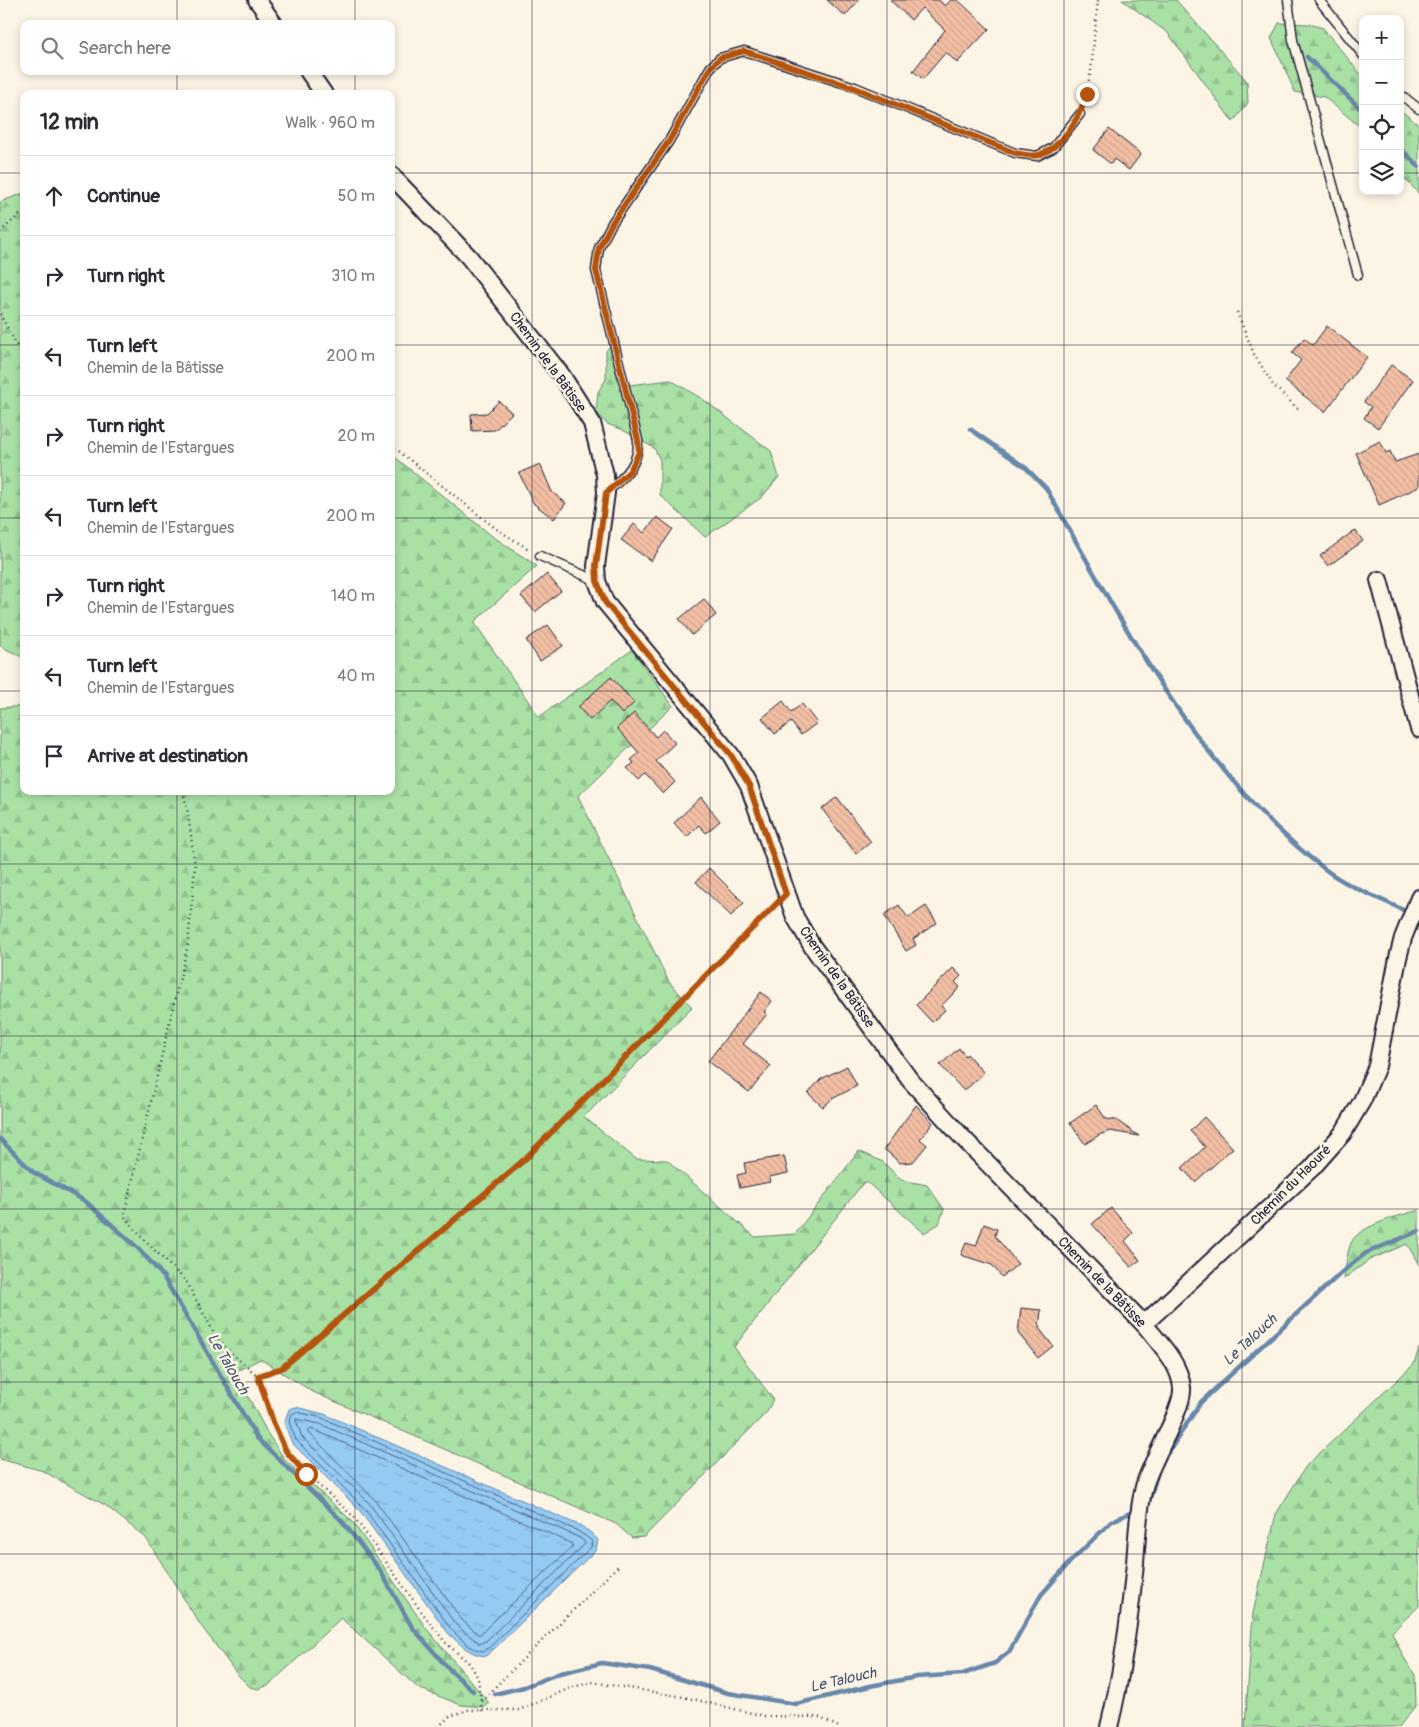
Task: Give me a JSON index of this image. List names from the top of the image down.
{
  "streets": {
    "street": ["Chemin de la Bâtisse", "Chemin du Haouré"]
  },
  "crossings": [
    ["Chemin de la Bâtisse", "Chemin du Haouré"]
  ],
  "water": ["Le Talouch"],
  "page": {
    "map_buttons": ["+", "−"],
    "search": "Search here",
    "heading": ["12 min", "Walk · 960 m"],
    "list": [
      ["Continue", "50 m"],
      ["Turn right", "310 m"],
      ["Turn left", "Chemin de la Bâtisse", "200 m"],
      ["Turn right", "Chemin de l'Estargues", "20 m"],
      ["Turn left", "Chemin de l'Estargues", "200 m"],
      ["Turn right", "Chemin de l'Estargues", "140 m"],
      ["Turn left", "Chemin de l'Estargues", "40 m"],
      "Arrive at destination"
    ]
  }
}
